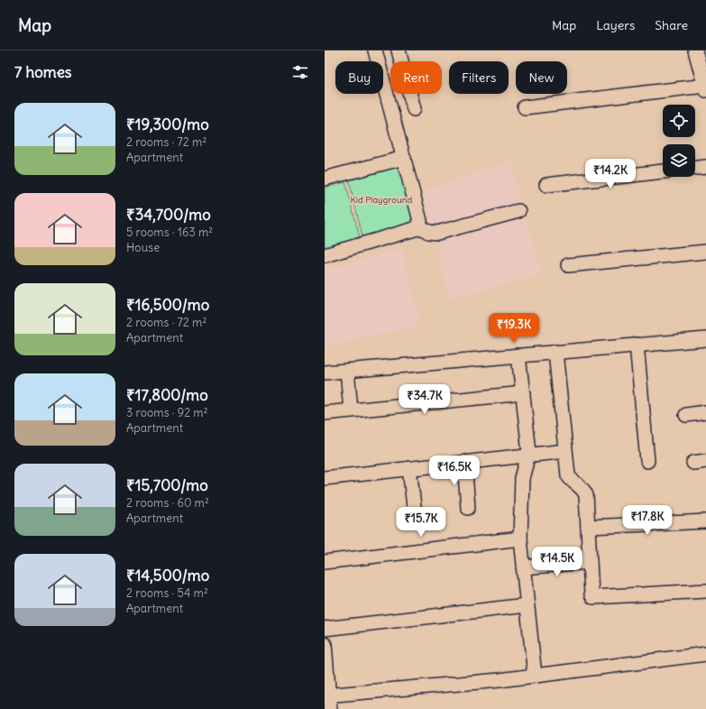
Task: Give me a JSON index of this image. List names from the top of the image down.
{
  "parks": ["Kid Playground"],
  "page": {
    "header": "Map",
    "nav": ["Map", "Layers", "Share"],
    "heading": "7 homes",
    "chip": [
      "Buy",
      "Rent",
      "Filters",
      "New"
    ],
    "list": [
      {
        "name": "₹19,300/mo",
        "note": "2 rooms · 72 m² · Apartment"
      },
      {
        "name": "₹34,700/mo",
        "note": "5 rooms · 163 m² · House"
      },
      {
        "name": "₹16,500/mo",
        "note": "2 rooms · 72 m² · Apartment"
      },
      {
        "name": "₹17,800/mo",
        "note": "3 rooms · 92 m² · Apartment"
      },
      {
        "name": "₹15,700/mo",
        "note": "2 rooms · 60 m² · Apartment"
      },
      {
        "name": "₹14,500/mo",
        "note": "2 rooms · 54 m² · Apartment"
      }
    ],
    "price": [
      "₹14.2K",
      "₹19.3K",
      "₹34.7K",
      "₹16.5K",
      "₹17.8K",
      "₹15.7K",
      "₹14.5K"
    ]
  }
}
